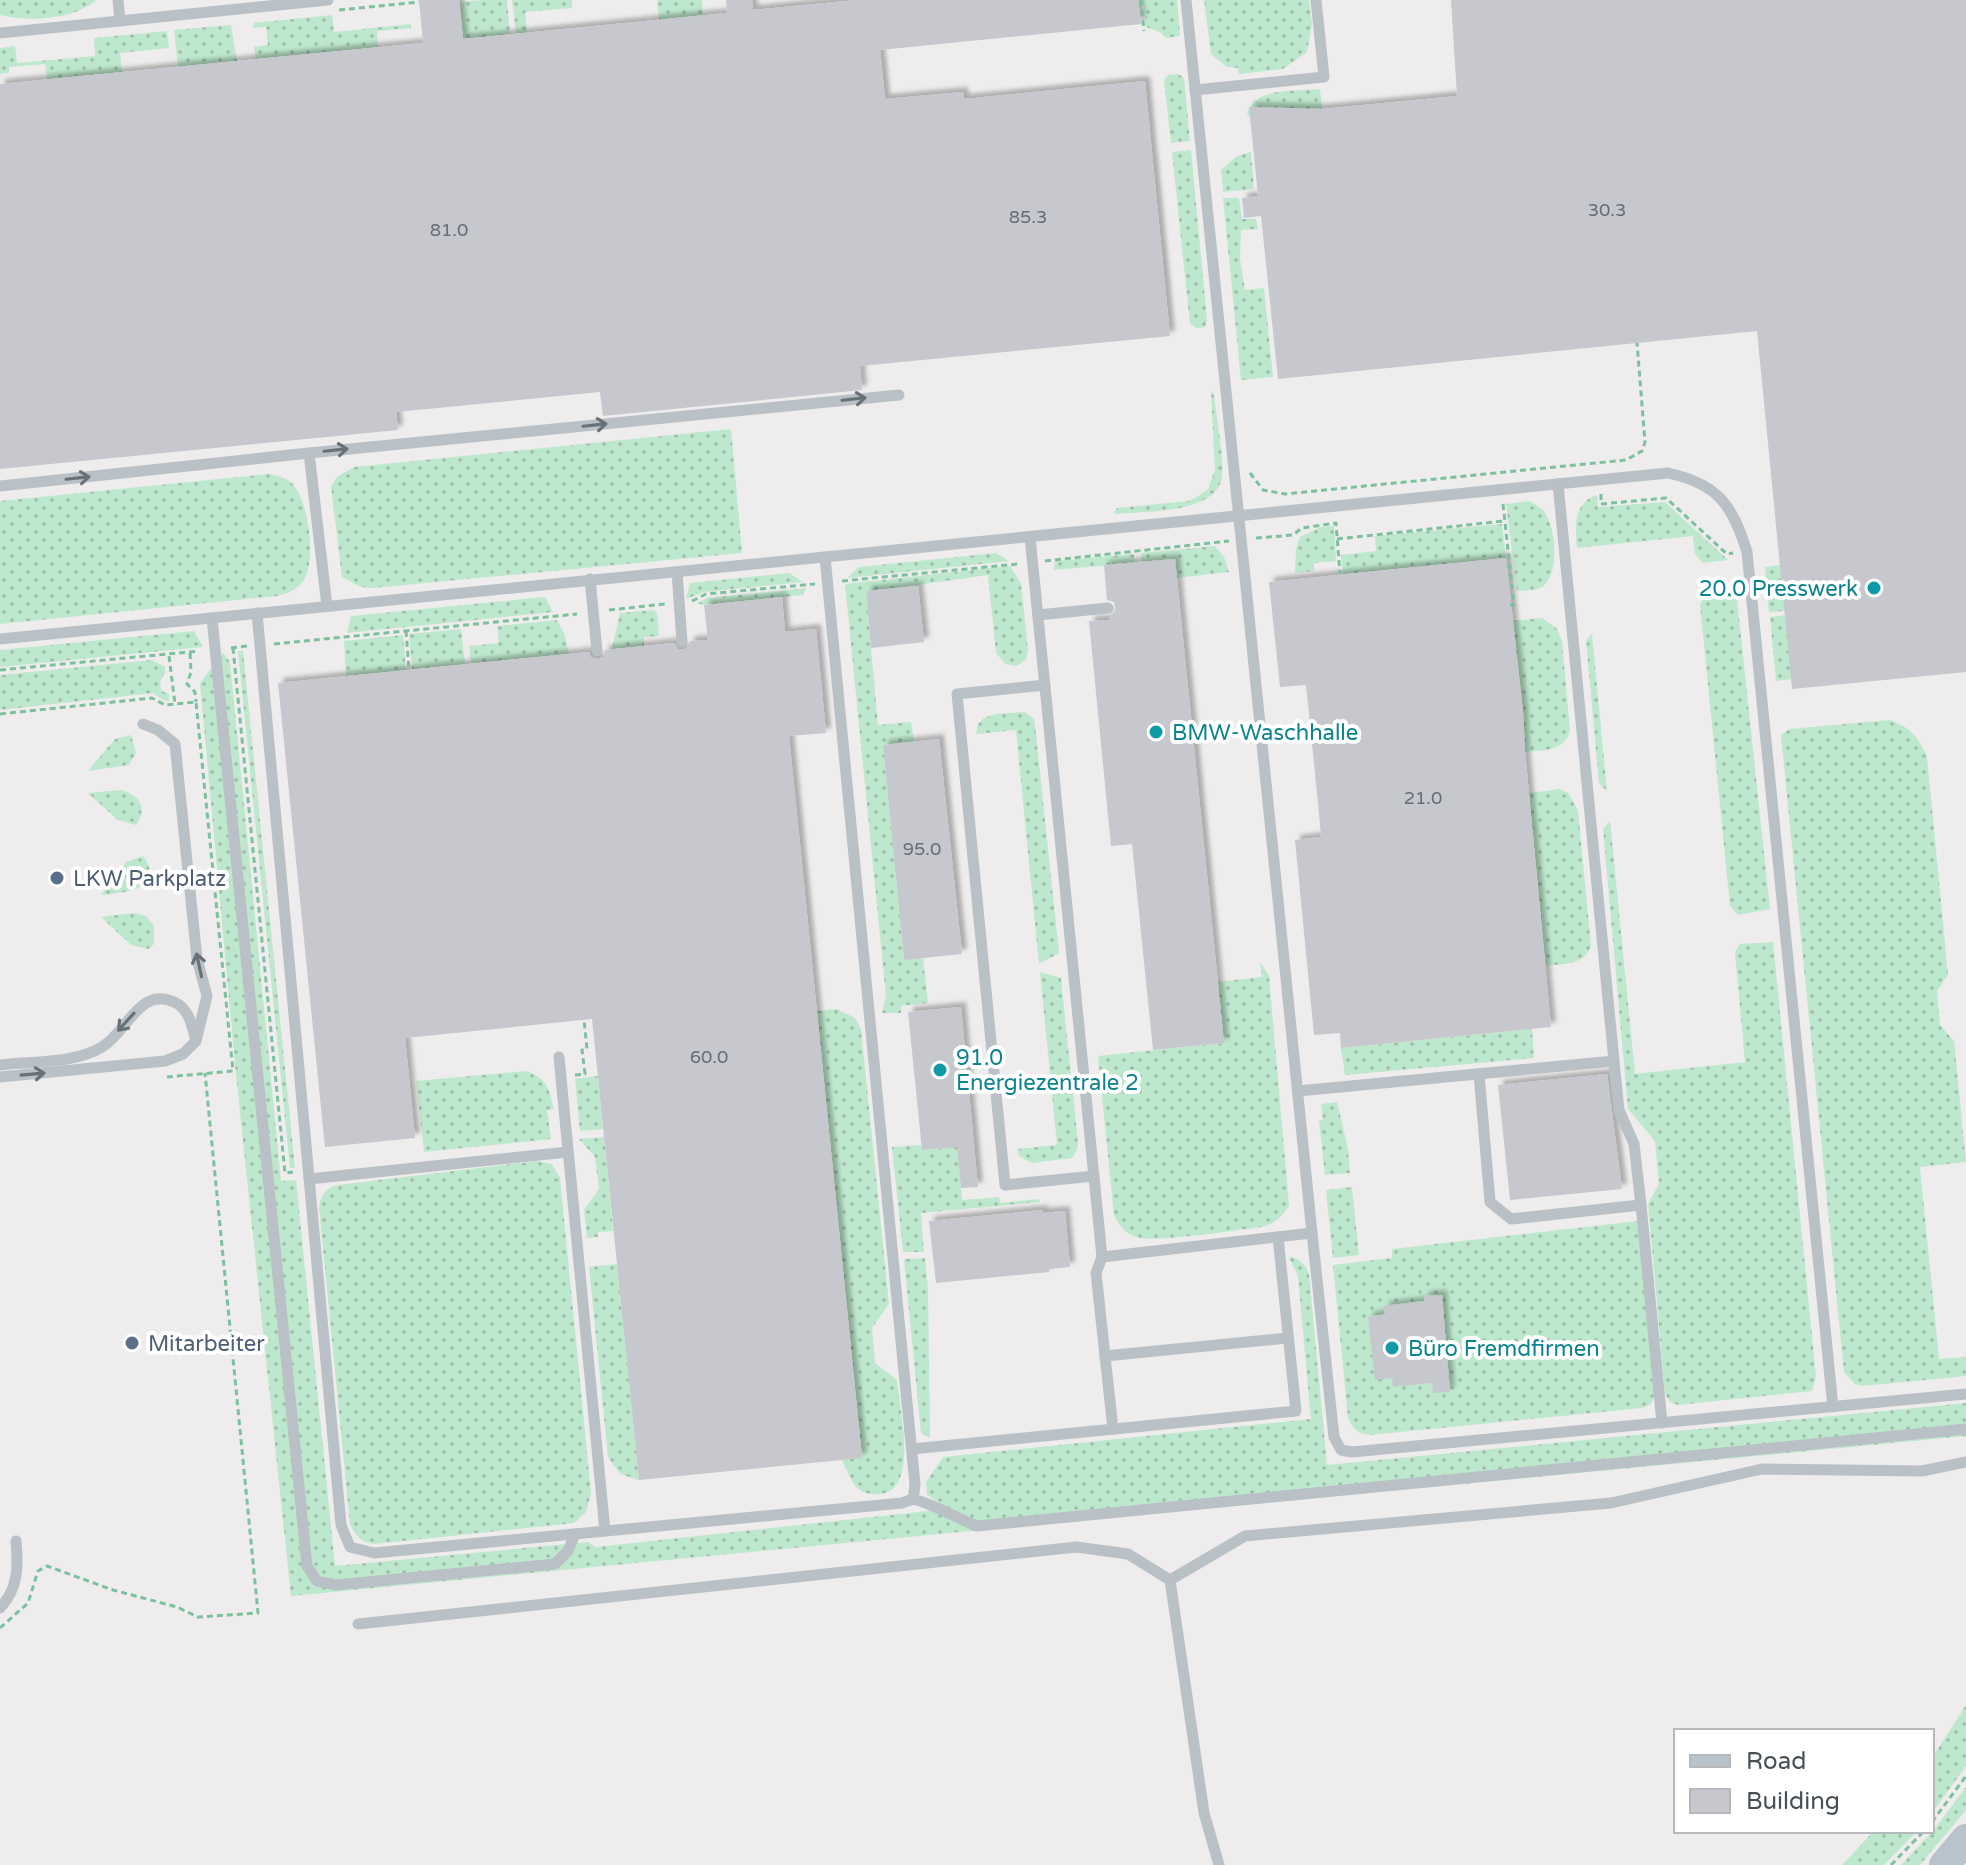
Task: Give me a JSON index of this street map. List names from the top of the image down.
{
  "places": [
    "20.0 Presswerk",
    "BMW-Waschhalle",
    "LKW Parkplatz",
    "91.0 Energiezentrale 2",
    "Mitarbeiter",
    "Büro Fremdfirmen"
  ],
  "house_numbers": [
    "30.3",
    "85.3",
    "81.0",
    "21.0",
    "95.0",
    "60.0"
  ],
  "legend": ["Road", "Building"]
}
